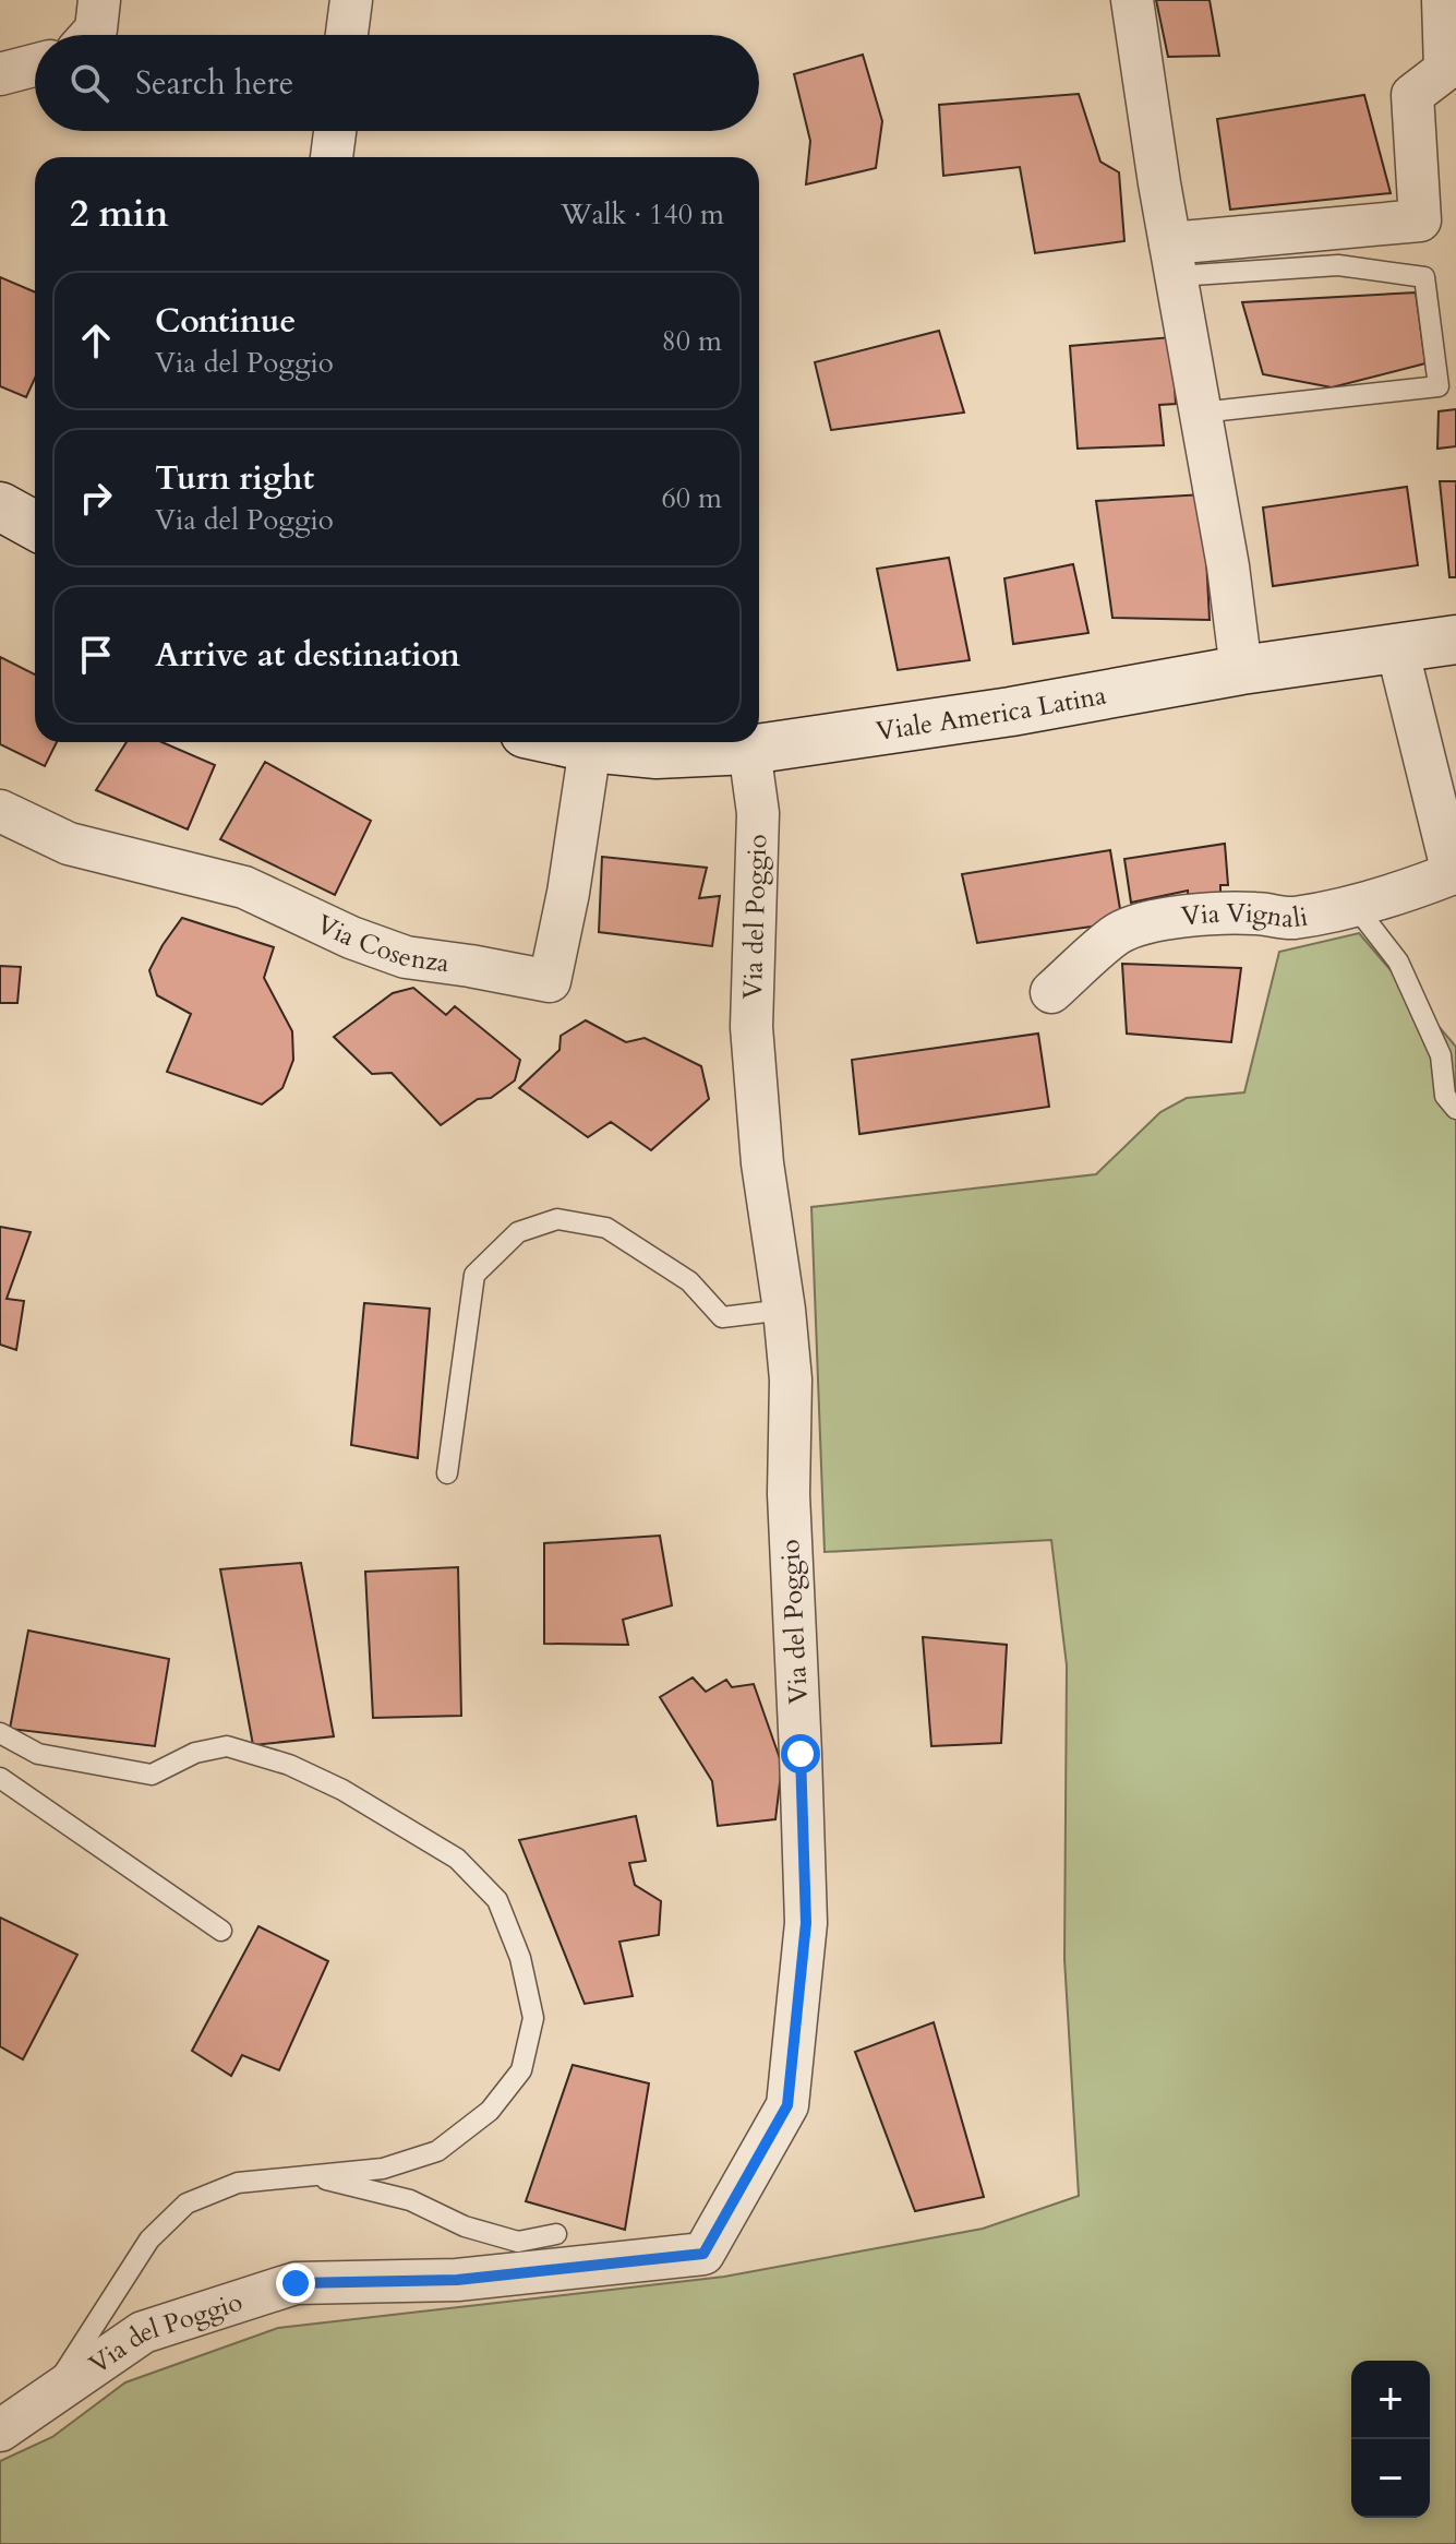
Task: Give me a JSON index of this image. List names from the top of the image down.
{
  "streets": {
    "main road": ["Viale America Latina"],
    "street": ["Via Vignali", "Via del Poggio", "Via Cosenza"]
  },
  "crossings": [
    ["Viale America Latina", "Via del Poggio"],
    ["Viale America Latina", "Via Cosenza"]
  ],
  "page": {
    "search": "Search here",
    "heading": ["2 min", "Walk · 140 m"],
    "list": [
      ["Continue", "Via del Poggio", "80 m"],
      ["Turn right", "Via del Poggio", "60 m"],
      "Arrive at destination"
    ],
    "map_buttons": ["+", "−"]
  }
}
